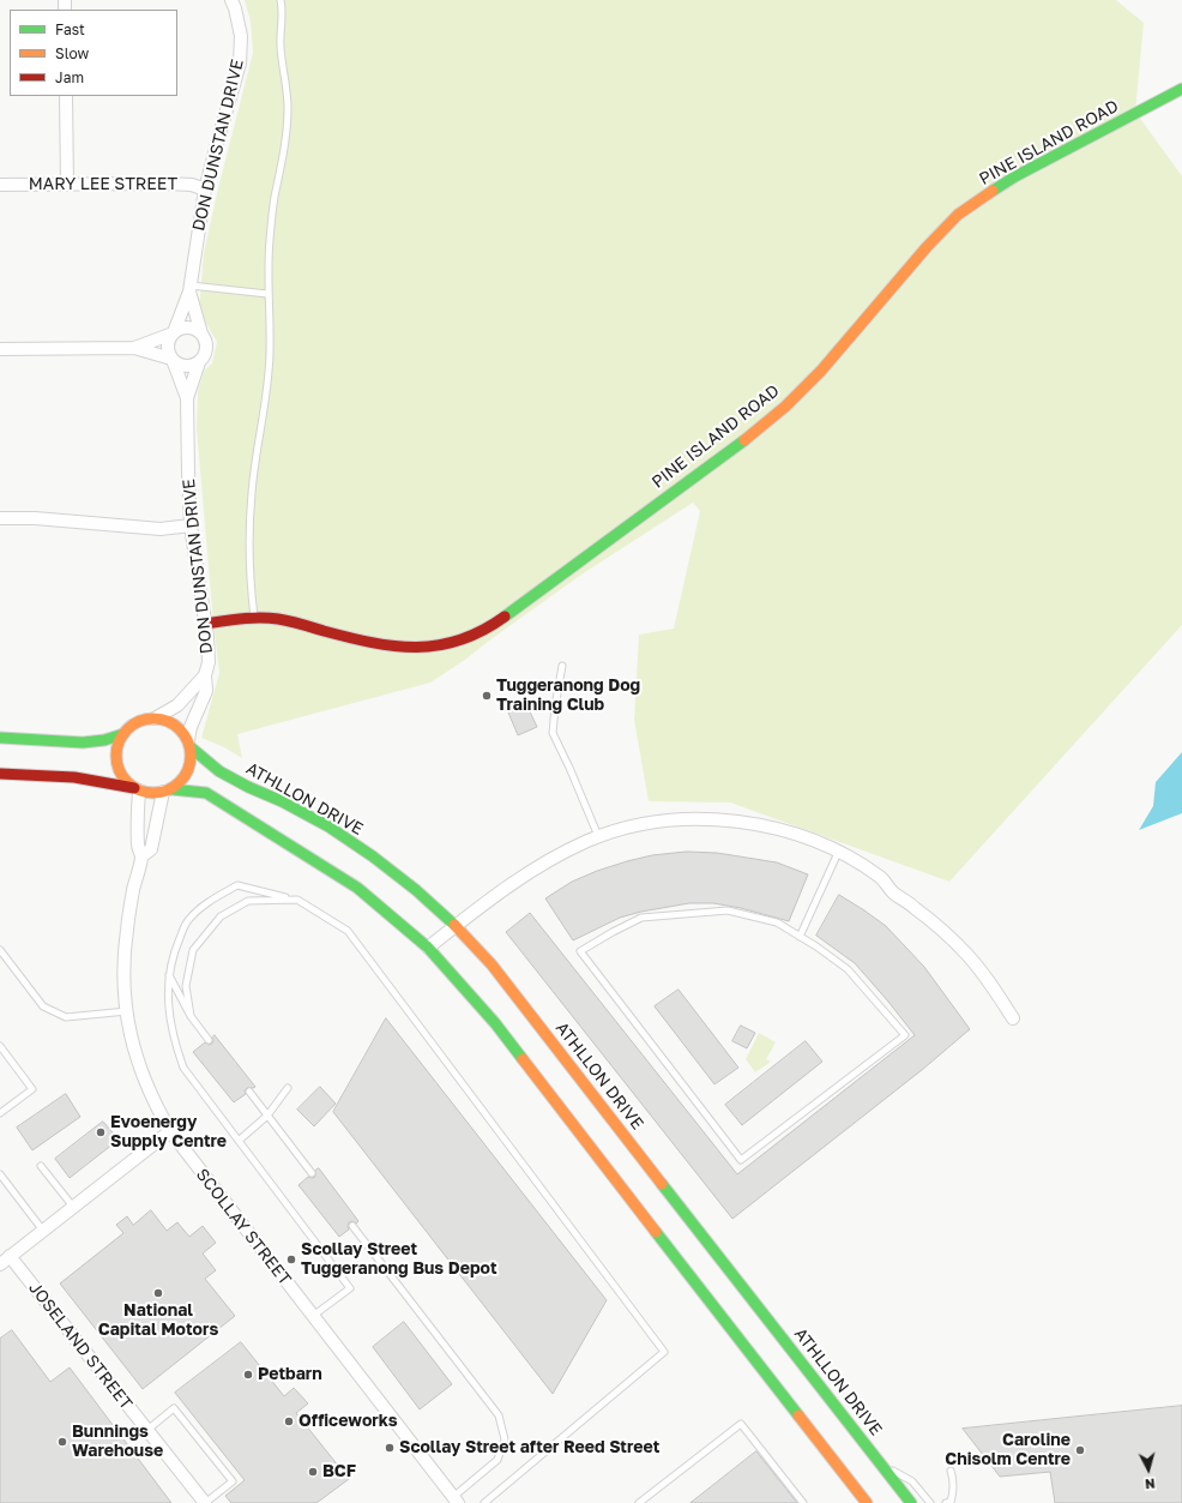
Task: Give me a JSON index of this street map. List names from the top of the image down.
{
  "streets": {
    "main road": ["PINE ISLAND ROAD", "ATHLLON DRIVE"],
    "street": [
      "DON DUNSTAN DRIVE",
      "MARY LEE STREET",
      "SCOLLAY STREET",
      "JOSELAND STREET"
    ]
  },
  "crossings": [
    ["PINE ISLAND ROAD", "DON DUNSTAN DRIVE"],
    ["DON DUNSTAN DRIVE", "MARY LEE STREET"],
    ["DON DUNSTAN DRIVE", "ATHLLON DRIVE"],
    ["DON DUNSTAN DRIVE", "SCOLLAY STREET"],
    ["ATHLLON DRIVE", "SCOLLAY STREET"]
  ],
  "places": [
    "Tuggeranong Dog Training Club",
    "Evoenergy Supply Centre",
    "Scollay Street Tuggeranong Bus Depot",
    "National Capital Motors",
    "Petbarn",
    "Officeworks",
    "Bunnings Warehouse",
    "Scollay Street after Reed Street",
    "Caroline Chisolm Centre",
    "BCF"
  ],
  "legend": ["Fast", "Slow", "Jam"],
  "north": "bottom"
}
